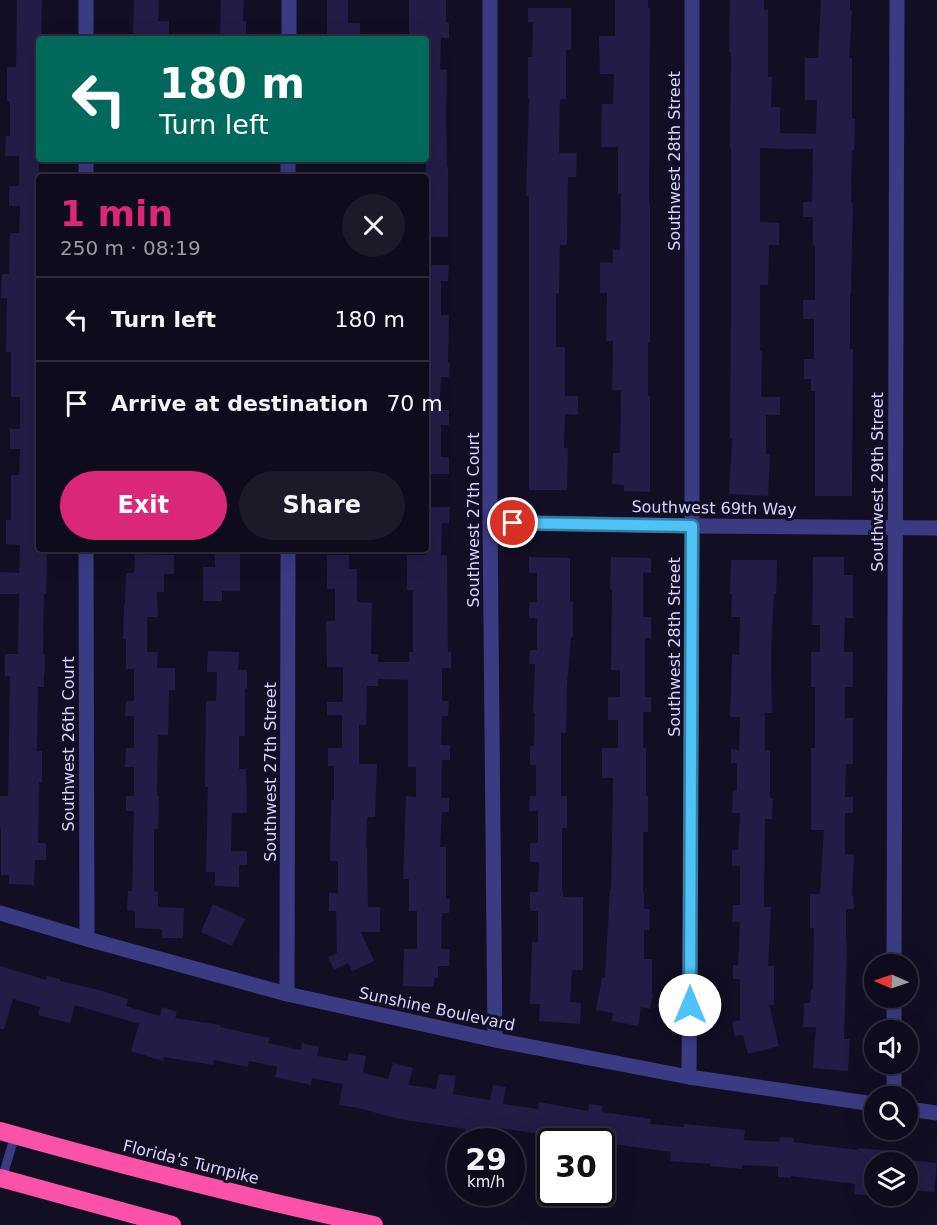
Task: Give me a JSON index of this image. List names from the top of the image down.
{
  "streets": {
    "highway": ["Florida's Turnpike"],
    "street": [
      "Southwest 28th Street",
      "Southwest 29th Street",
      "Southwest 69th Way",
      "Southwest 27th Court",
      "Southwest 26th Court",
      "Southwest 27th Street",
      "Sunshine Boulevard"
    ]
  },
  "crossings": [
    ["Southwest 28th Street", "Southwest 69th Way"],
    ["Southwest 28th Street", "Sunshine Boulevard"],
    ["Southwest 29th Street", "Southwest 69th Way"],
    ["Southwest 69th Way", "Southwest 27th Court"],
    ["Southwest 27th Court", "Sunshine Boulevard"],
    ["Southwest 26th Court", "Sunshine Boulevard"],
    ["Southwest 27th Street", "Sunshine Boulevard"]
  ],
  "north": "left",
  "page": {
    "turn": ["180 m", "Turn left"],
    "heading": ["1 min", "250 m · 08:19"],
    "list": [
      {
        "name": "Turn left",
        "value": "180 m"
      },
      {
        "name": "Arrive at destination",
        "value": "70 m"
      }
    ],
    "buttons": ["Exit", "Share"],
    "speed": "29 km/h",
    "limit": "30"
  }
}
